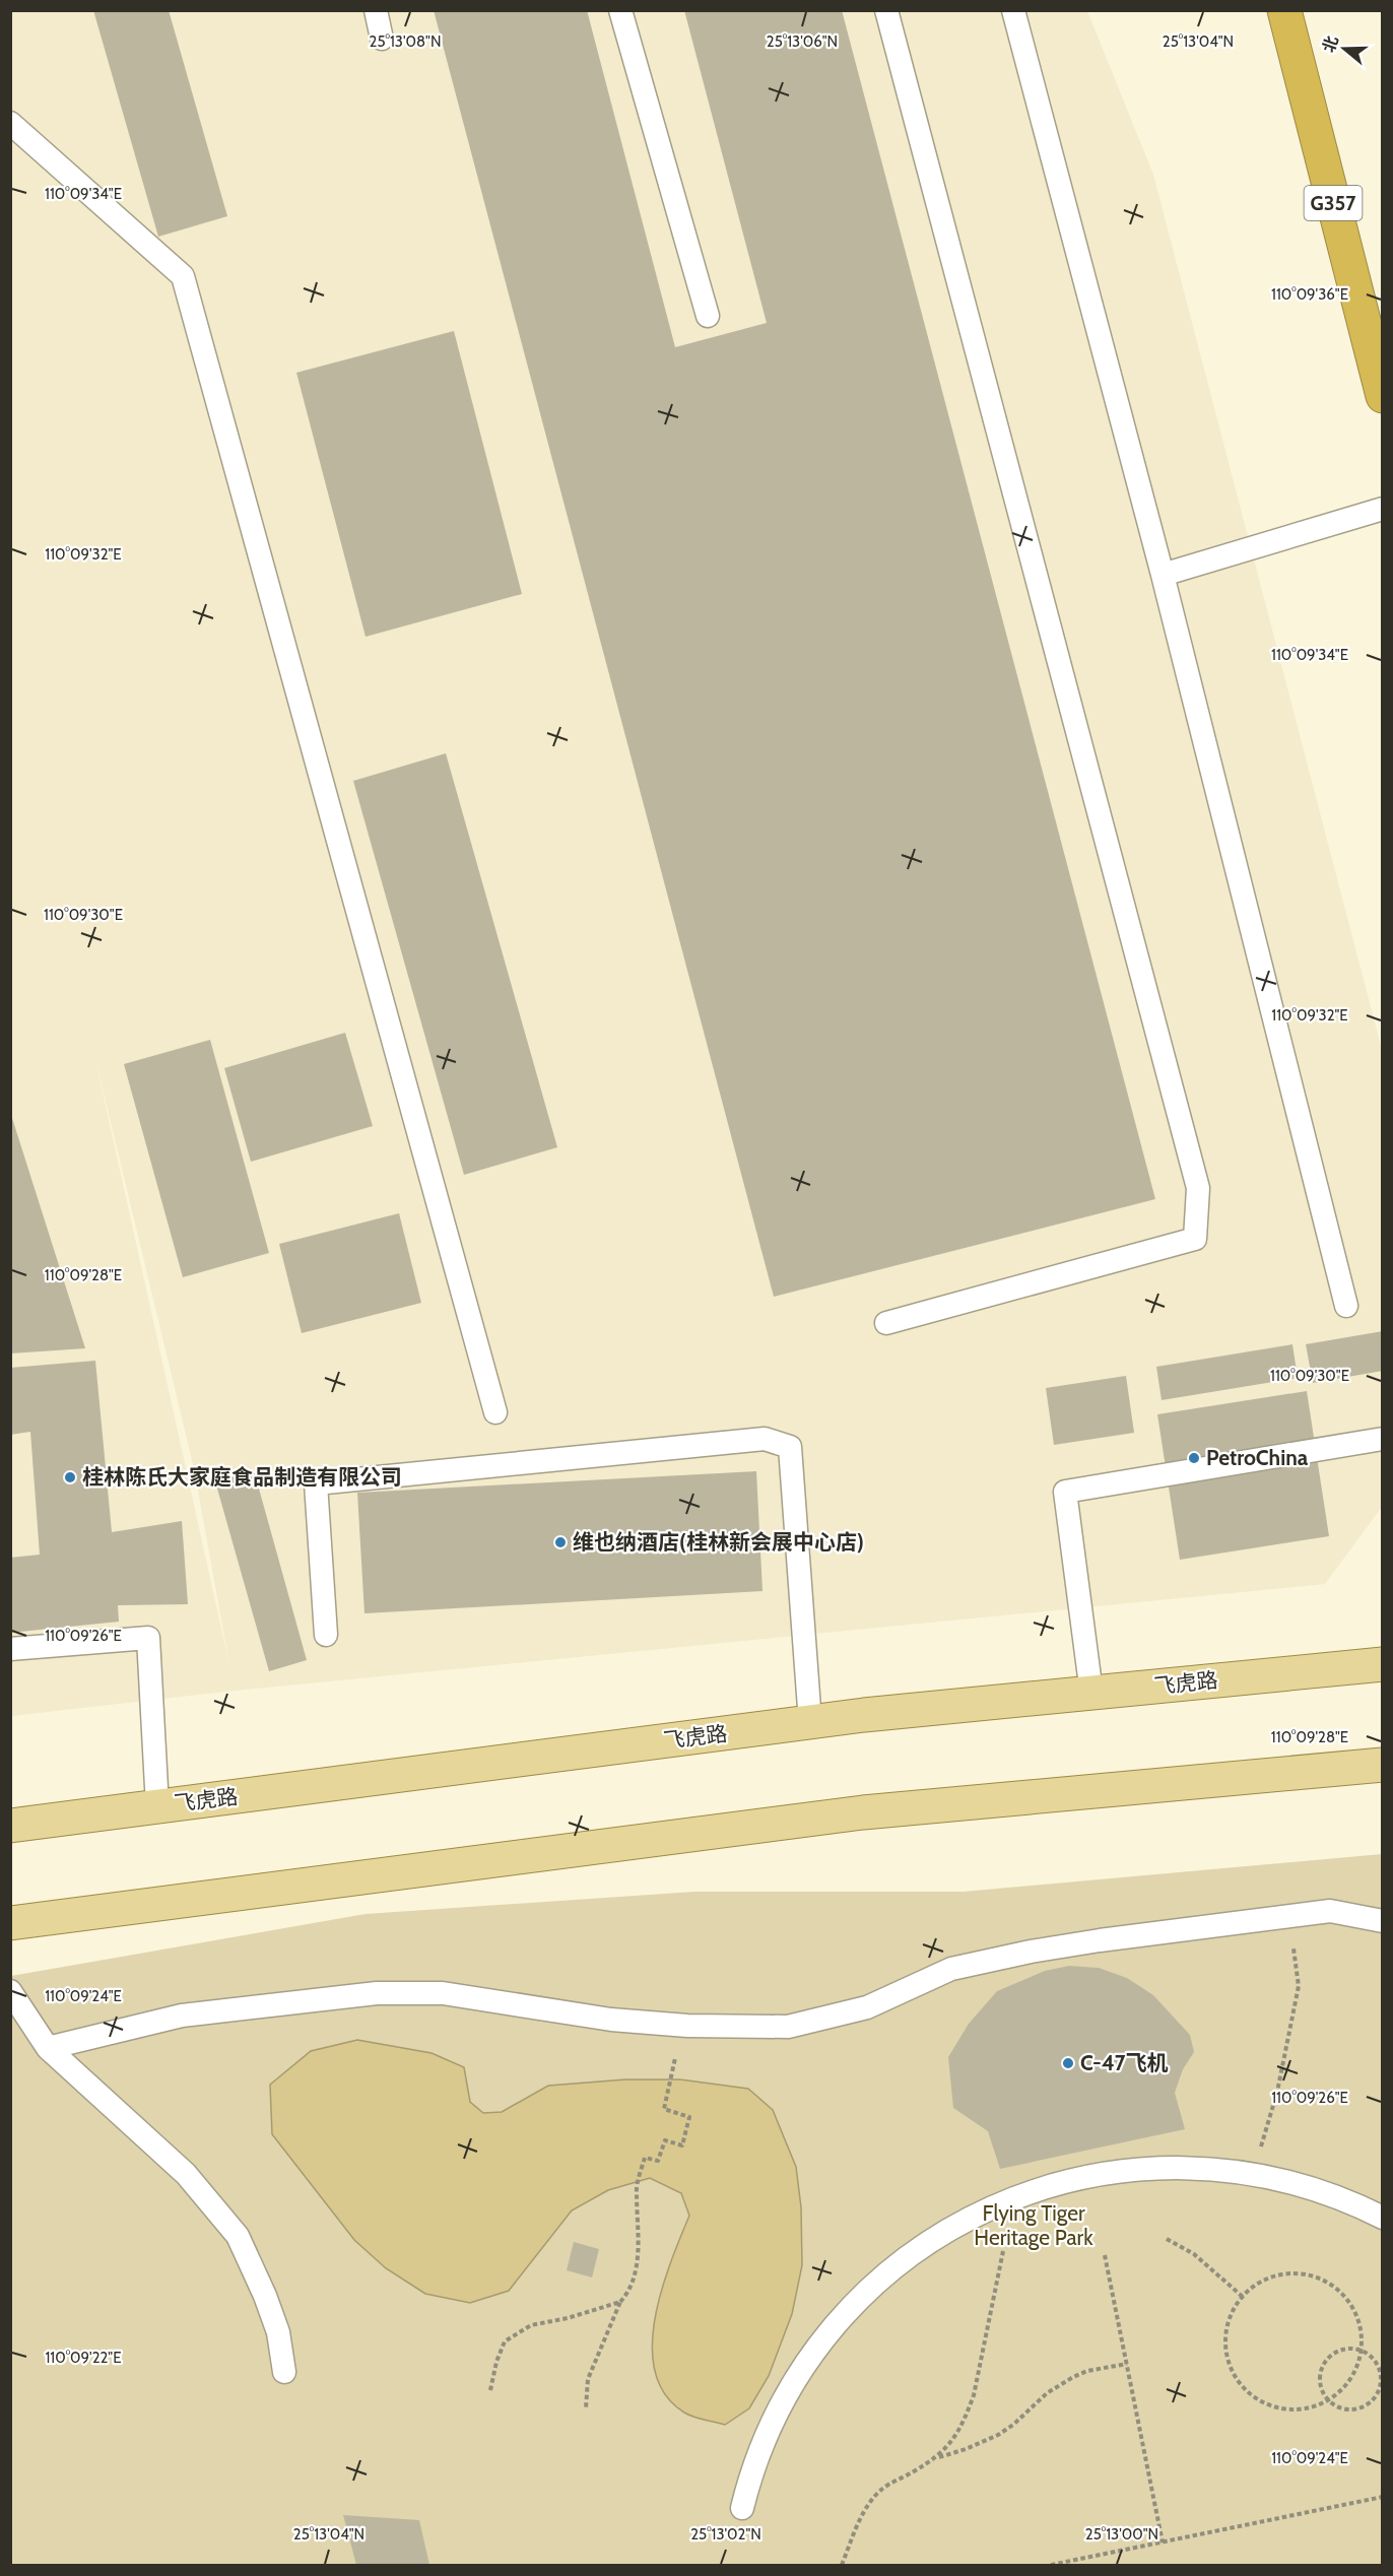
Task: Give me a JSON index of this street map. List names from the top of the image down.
{
  "streets": {
    "highway": ["G357"],
    "main road": ["飞虎路"]
  },
  "parks": ["Flying Tiger Heritage Park"],
  "places": [
    "PetroChina",
    "桂林陈氏大家庭食品制造有限公司",
    "维也纳酒店(桂林新会展中心店)",
    "C-47飞机"
  ],
  "north": "left",
  "coordinates": [
    "25°13'08\"N",
    "25°13'06\"N",
    "25°13'04\"N",
    "110°09'34\"E",
    "110°09'36\"E",
    "110°09'32\"E",
    "110°09'30\"E",
    "110°09'28\"E",
    "110°09'26\"E",
    "110°09'24\"E",
    "110°09'22\"E",
    "25°13'02\"N",
    "25°13'00\"N"
  ]
}
